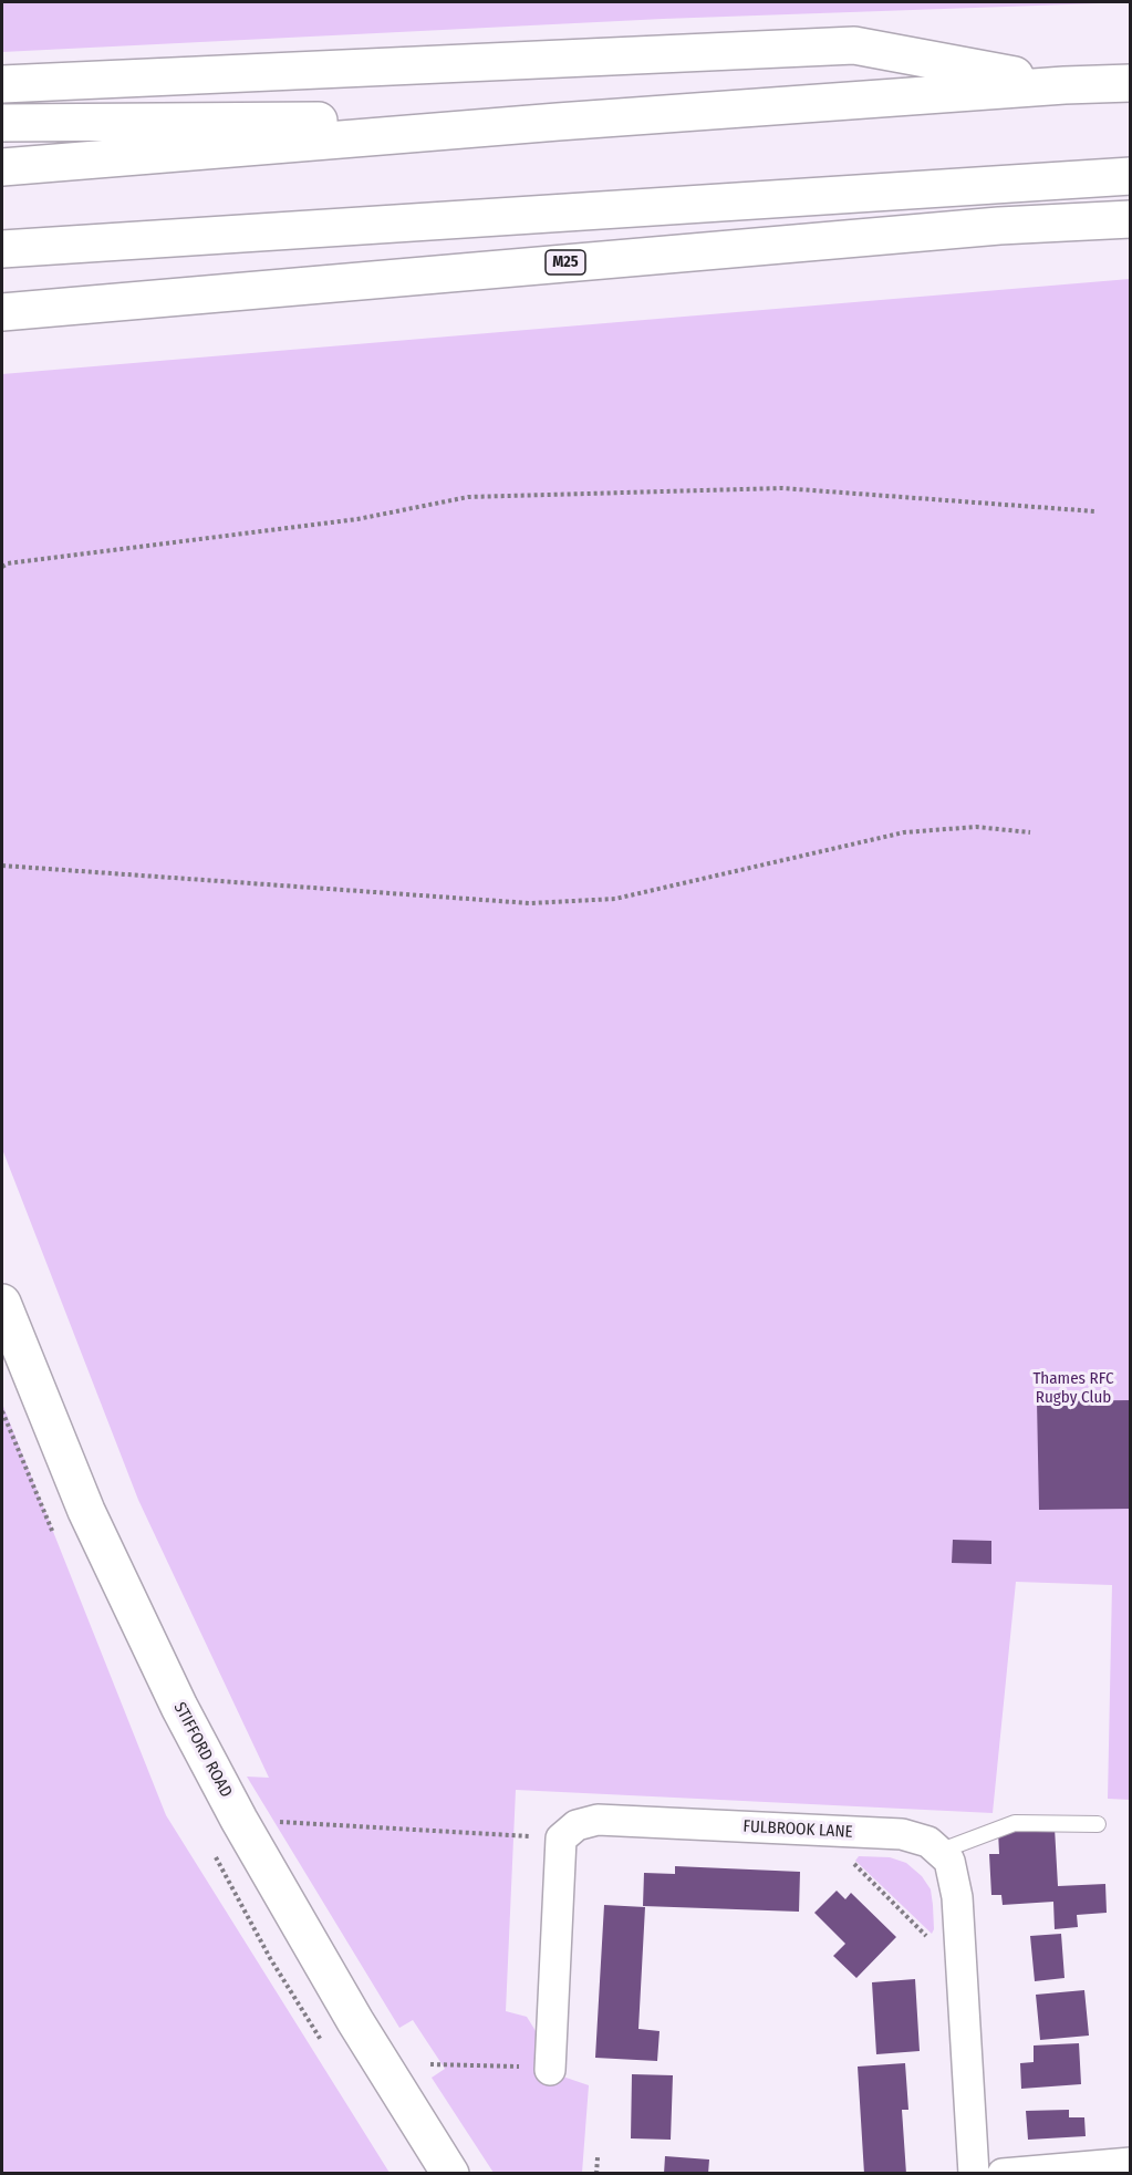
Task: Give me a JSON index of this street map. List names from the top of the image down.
{
  "streets": {
    "main road": ["M25", "STIFFORD ROAD"],
    "street": ["FULBROOK LANE"]
  },
  "parks": ["Thames RFC Rugby Club"]
}
